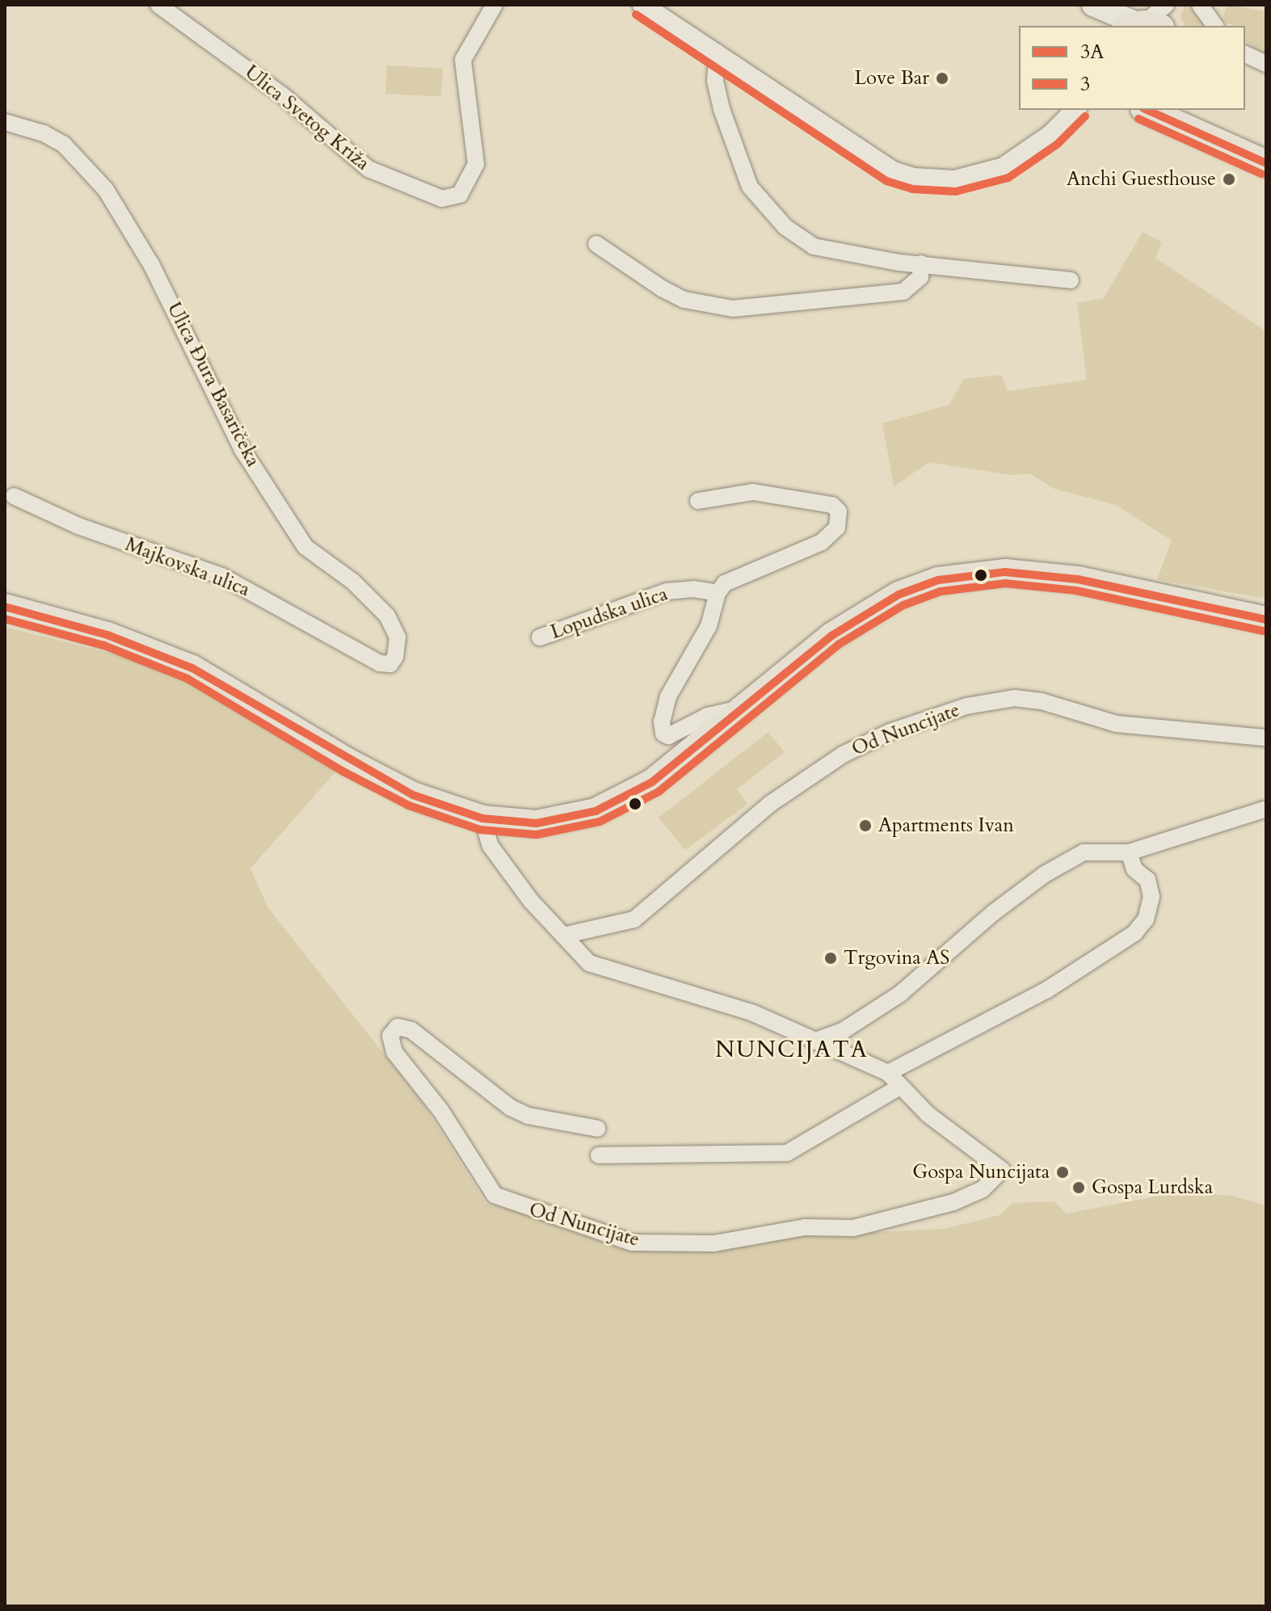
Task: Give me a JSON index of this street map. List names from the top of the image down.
{
  "streets": {
    "street": [
      "Ulica Svetog Križa",
      "Ulica Đura Basaričeka",
      "Majkovska ulica",
      "Lopudska ulica",
      "Od Nuncijate"
    ]
  },
  "crossings": [
    ["Ulica Đura Basaričeka", "Majkovska ulica"]
  ],
  "districts": ["NUNCIJATA"],
  "places": [
    "Love Bar",
    "Anchi Guesthouse",
    "Apartments Ivan",
    "Trgovina AS",
    "Gospa Nuncijata",
    "Gospa Lurdska"
  ],
  "lines": ["transit line 3", "transit line 3A"],
  "legend": ["3A", "3"]
}
